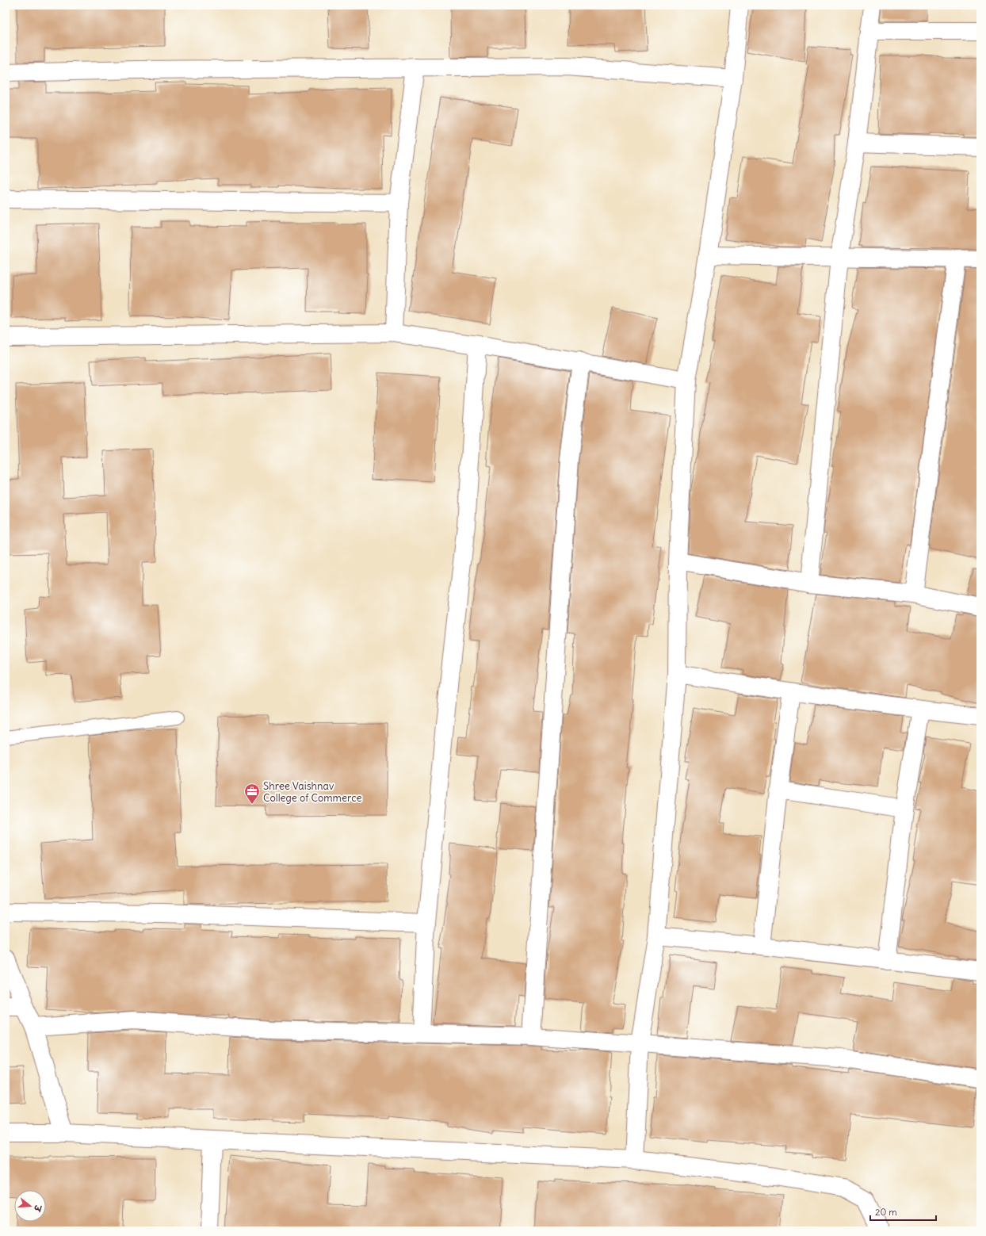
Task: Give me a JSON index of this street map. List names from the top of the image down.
{
  "places": {
    "office": ["Shree Vaishnav College of Commerce"]
  },
  "scale_bar": "20 m",
  "north": "right"
}
